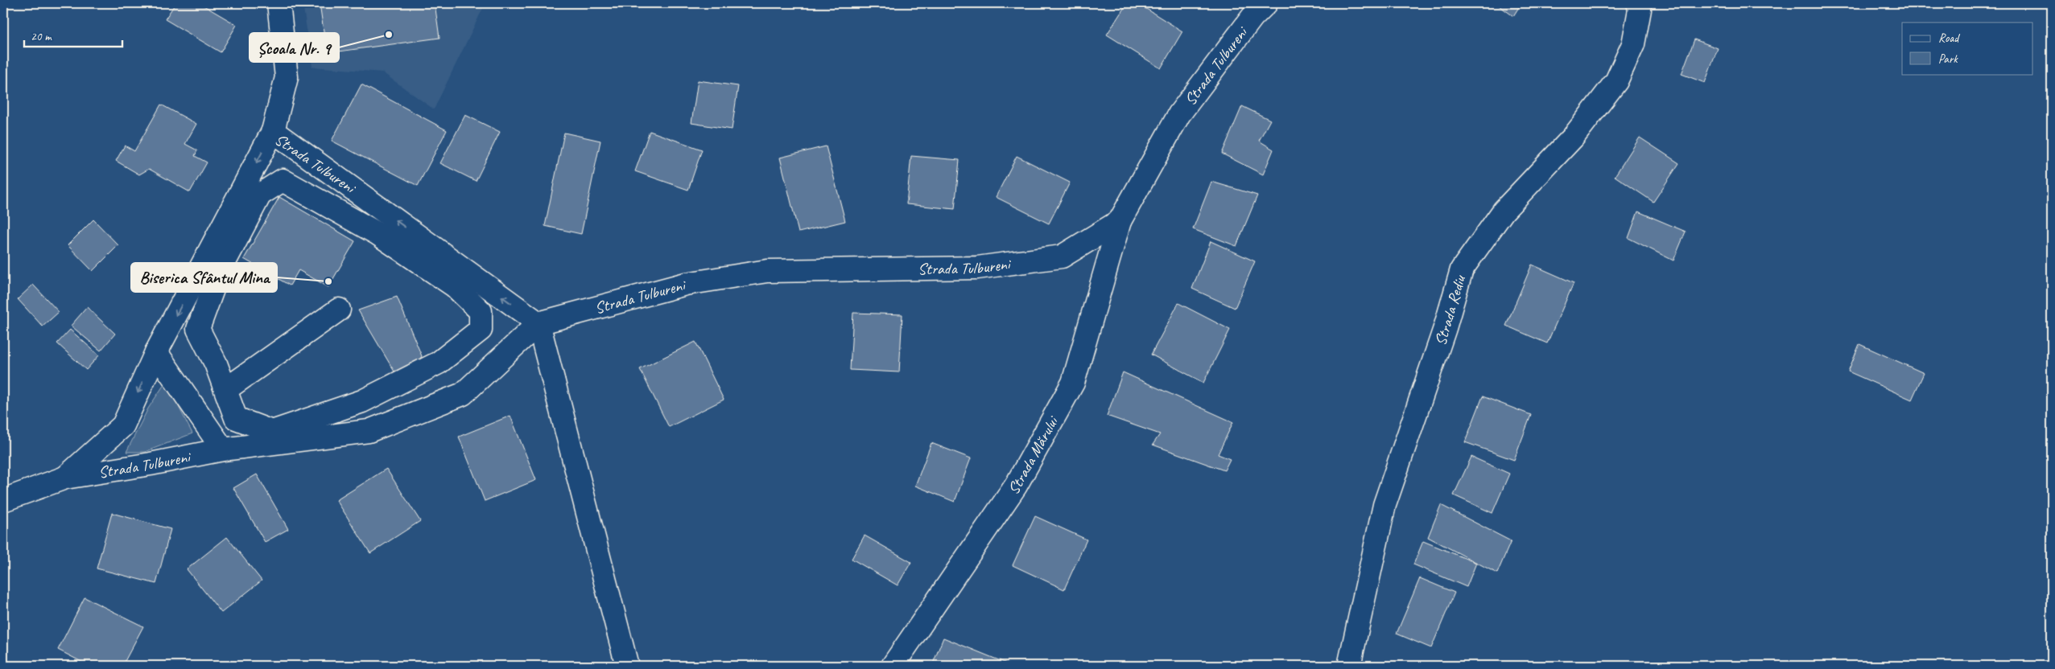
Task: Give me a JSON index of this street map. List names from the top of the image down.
{
  "streets": {
    "street": ["Strada Tulbureni", "Strada Rediu", "Strada Mărului"]
  },
  "crossings": [
    ["Strada Tulbureni", "Strada Mărului"]
  ],
  "places": ["Școala Nr. 9", "Biserica Sfântul Mina"],
  "legend": ["Road", "Park"],
  "scale_bar": "20 m"
}
